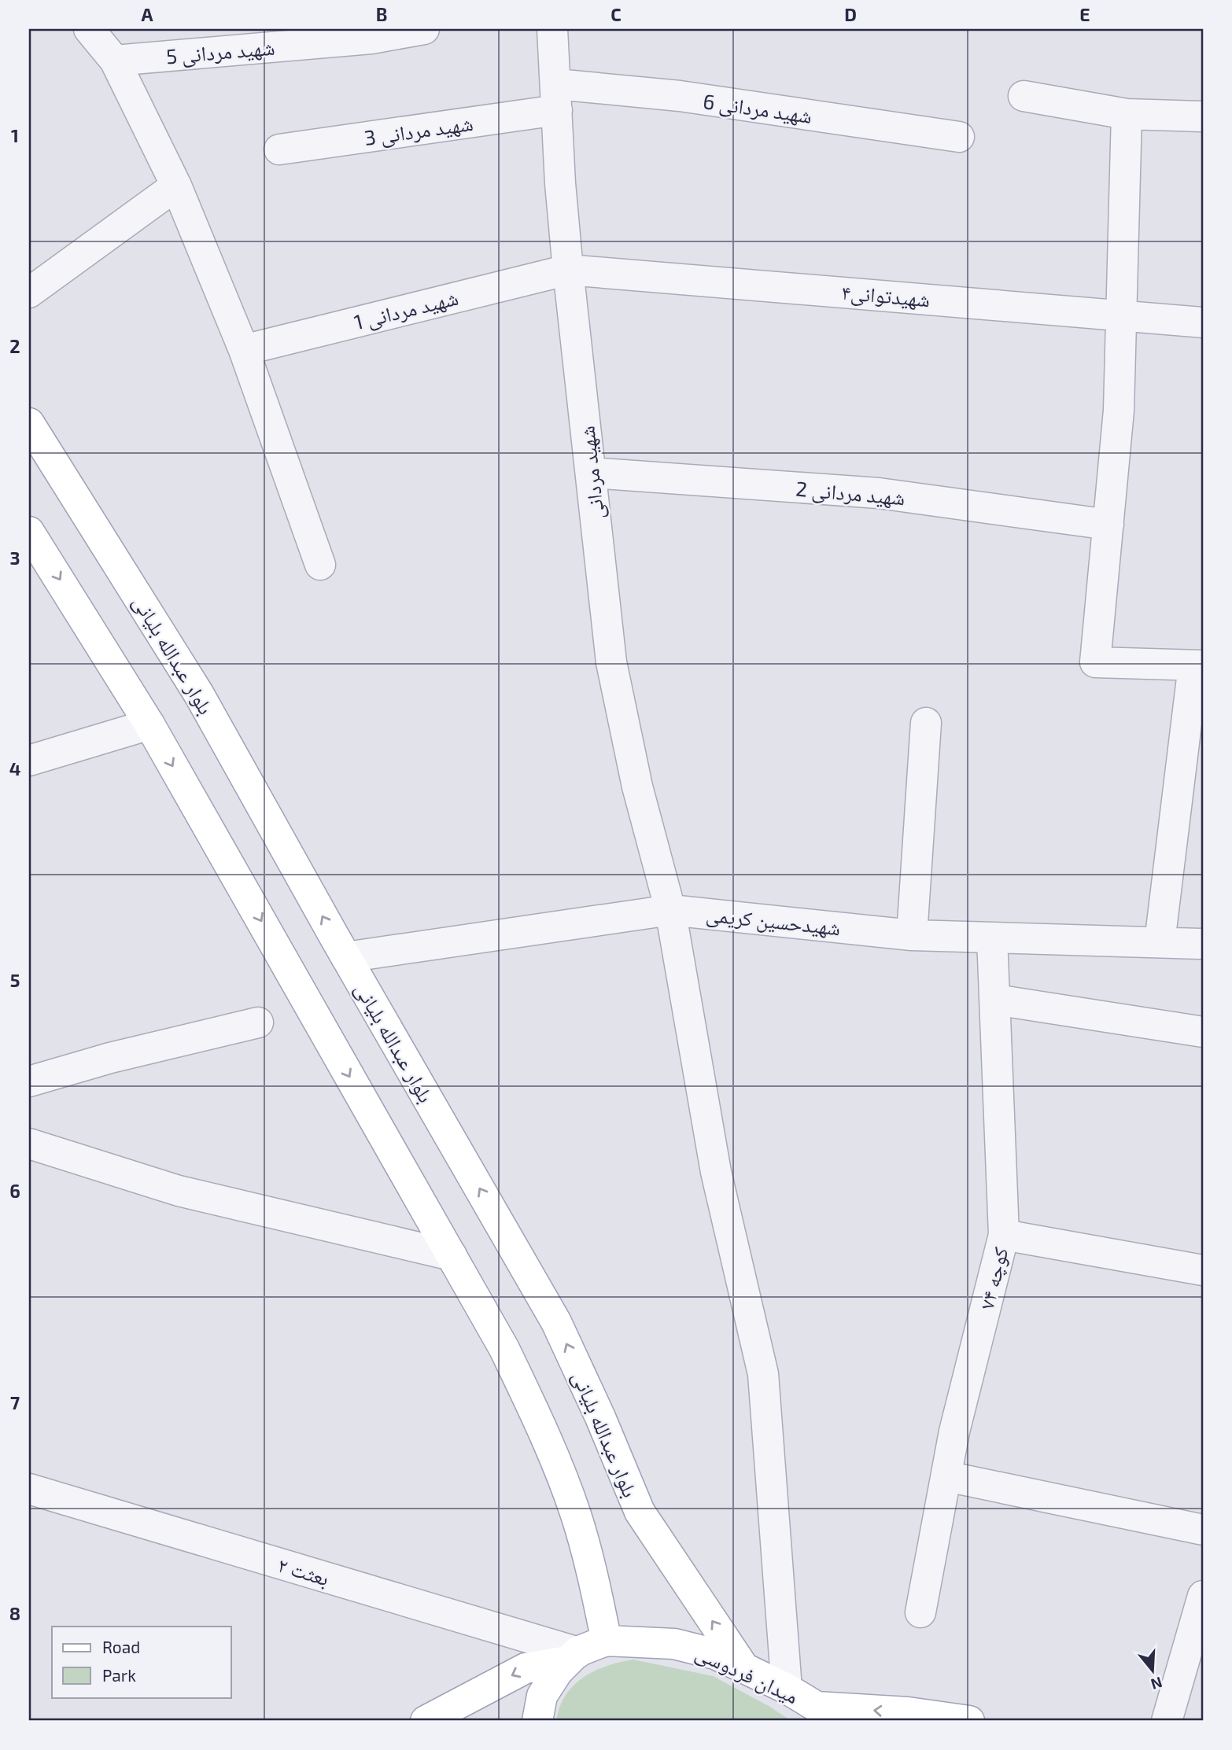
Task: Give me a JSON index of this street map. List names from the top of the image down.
{
  "streets": {
    "main road": ["بلوار عبدالله بلیانی", "میدان فردوسی"],
    "street": [
      "شهید مردانی 5",
      "شهید مردانی 6",
      "شهید مردانی 3",
      "شهیدتوانی۴",
      "شهید مردانی 1",
      "شهید مردانی",
      "شهید مردانی 2",
      "شهیدحسین کریمی",
      "کوچه ۷۴",
      "بعثت ۲"
    ]
  },
  "crossings": [
    ["شهید مردانی 6", "شهید مردانی 3"],
    ["شهید مردانی 6", "شهید مردانی"],
    ["شهید مردانی 3", "شهید مردانی"],
    ["شهیدتوانی۴", "شهید مردانی 1"],
    ["شهیدتوانی۴", "شهید مردانی"],
    ["شهید مردانی 1", "شهید مردانی"],
    ["شهید مردانی", "شهید مردانی 2"],
    ["شهید مردانی", "شهیدحسین کریمی"],
    ["شهید مردانی", "میدان فردوسی"],
    ["بلوار عبدالله بلیانی", "شهیدحسین کریمی"],
    ["بلوار عبدالله بلیانی", "میدان فردوسی"],
    ["شهیدحسین کریمی", "کوچه ۷۴"],
    ["بعثت ۲", "میدان فردوسی"]
  ],
  "legend": ["Road", "Park"],
  "north": "bottom",
  "grid": {
    "columns": [
      "A",
      "B",
      "C",
      "D",
      "E"
    ],
    "rows": [
      "1",
      "2",
      "3",
      "4",
      "5",
      "6",
      "7",
      "8"
    ]
  }
}
